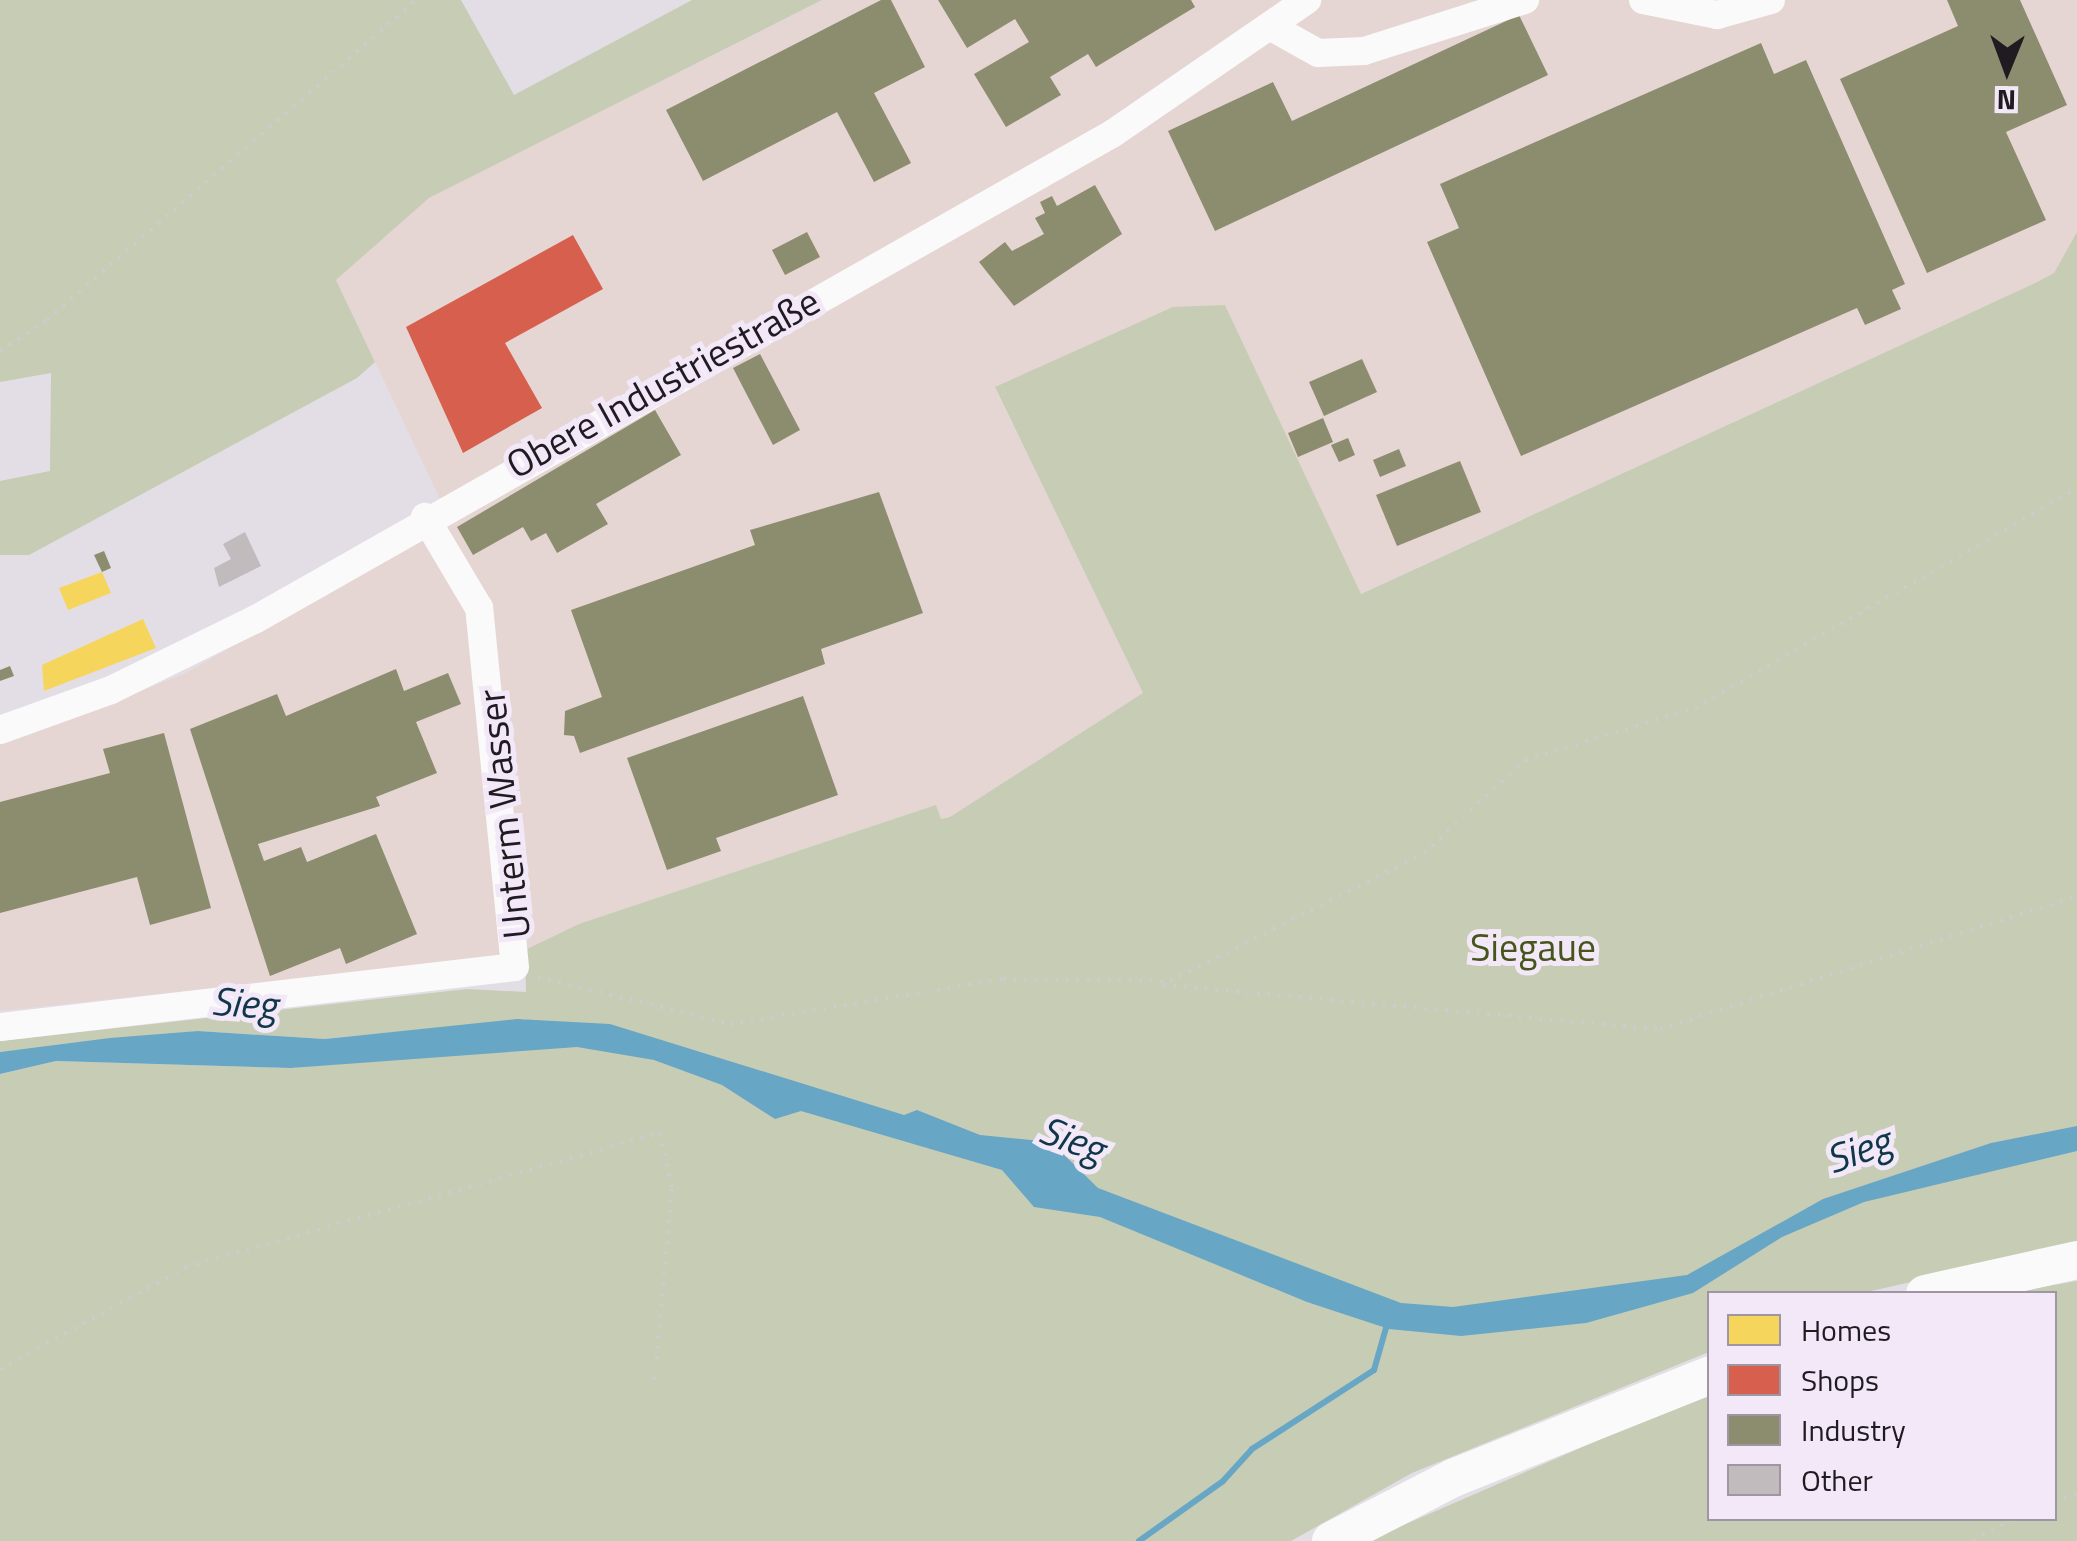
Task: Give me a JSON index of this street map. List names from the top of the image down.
{
  "streets": {
    "street": ["Obere Industriestraße", "Unterm Wasser"]
  },
  "crossings": [
    ["Obere Industriestraße", "Unterm Wasser"]
  ],
  "water": ["Sieg"],
  "parks": ["Siegaue"],
  "legend": [
    "Homes",
    "Shops",
    "Industry",
    "Other"
  ],
  "north": "bottom"
}
